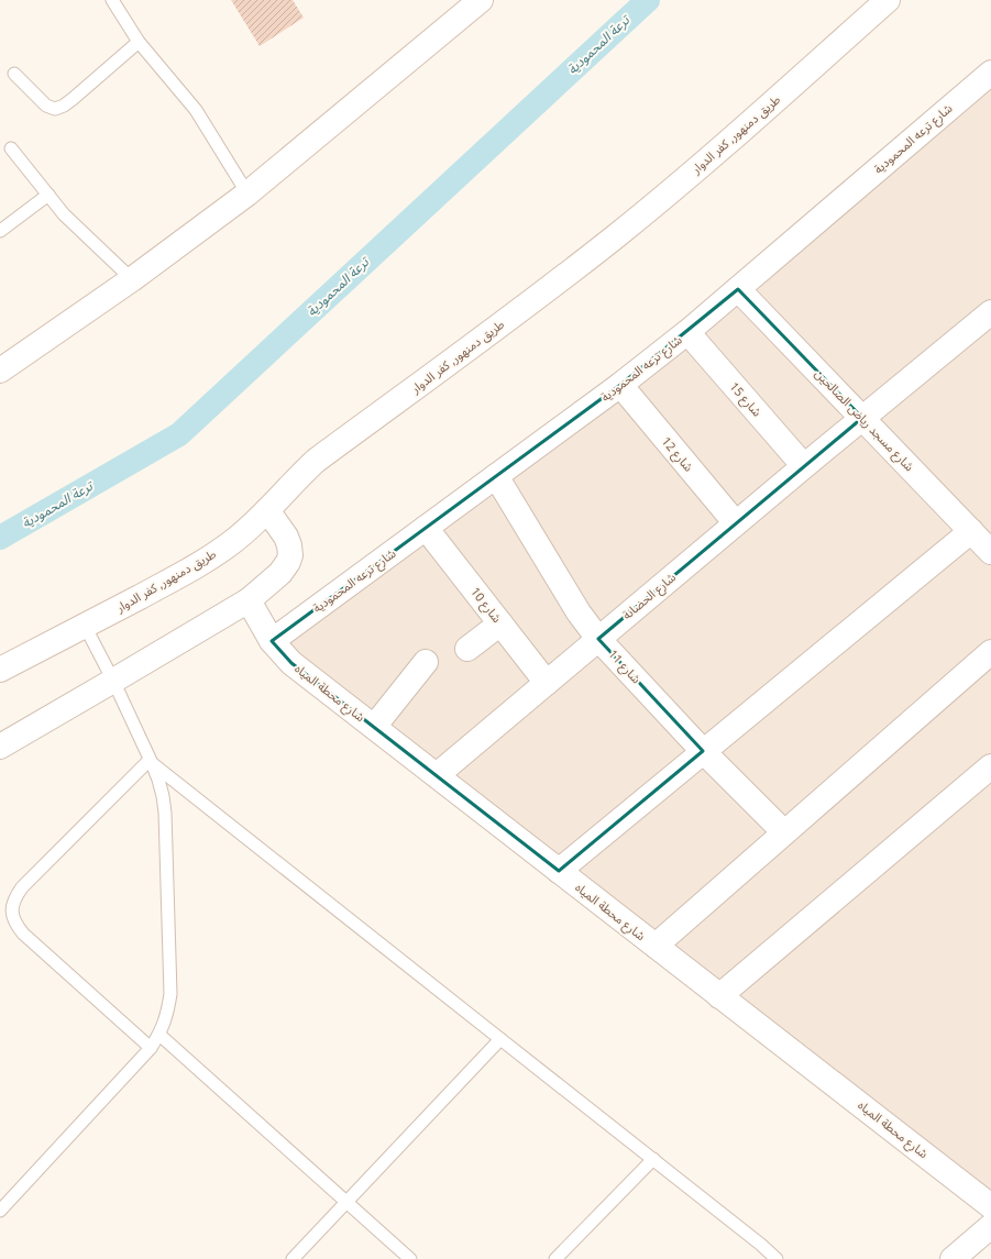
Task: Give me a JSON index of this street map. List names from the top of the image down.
{
  "streets": {
    "street": [
      "طريق دمنهور, كفر الدوار",
      "شارع ترعه المحمودية",
      "شارع 15",
      "شارع مسجد رياض الصالحين",
      "شارع 12",
      "شارع الحضانة",
      "شارع 10",
      "شارع 11",
      "شارع محطة المياه"
    ]
  },
  "crossings": [
    ["شارع ترعه المحمودية", "شارع 15"],
    ["شارع ترعه المحمودية", "شارع مسجد رياض الصالحين"],
    ["شارع ترعه المحمودية", "شارع 12"],
    ["شارع ترعه المحمودية", "شارع 10"],
    ["شارع ترعه المحمودية", "شارع 11"],
    ["شارع ترعه المحمودية", "شارع محطة المياه"],
    ["شارع 15", "شارع الحضانة"],
    ["شارع مسجد رياض الصالحين", "شارع الحضانة"],
    ["شارع 12", "شارع الحضانة"],
    ["شارع الحضانة", "شارع 10"],
    ["شارع الحضانة", "شارع 11"],
    ["شارع الحضانة", "شارع محطة المياه"]
  ],
  "water": ["ترعة المحمودية"]
}
